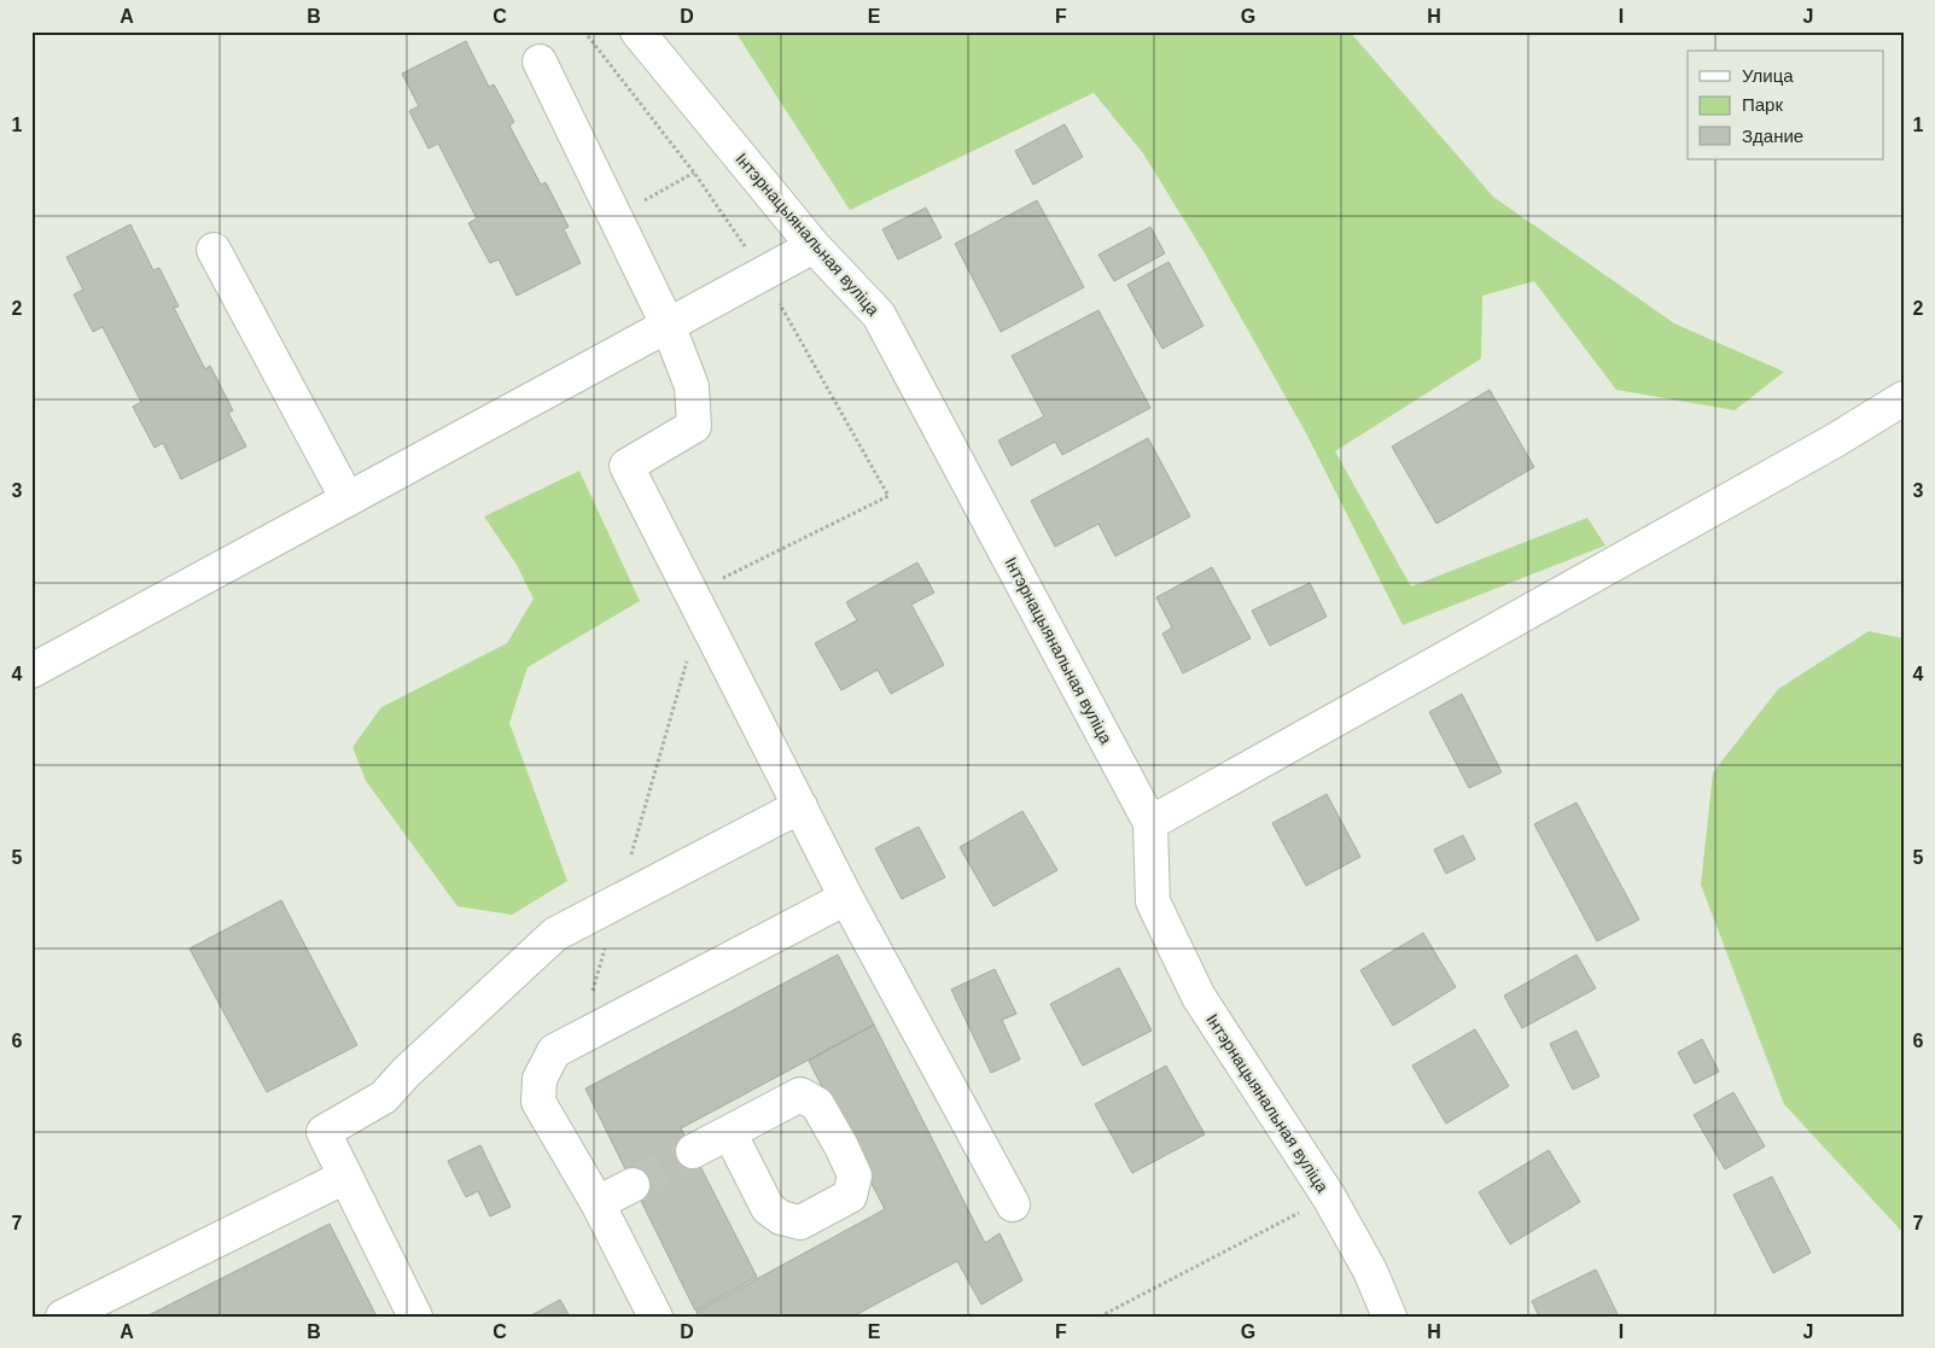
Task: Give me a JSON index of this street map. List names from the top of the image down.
{
  "streets": {
    "street": ["Інтэрнацыянальная вуліца"]
  },
  "legend": ["Улица", "Парк", "Здание"],
  "grid": {
    "columns": [
      "A",
      "B",
      "C",
      "D",
      "E",
      "F",
      "G",
      "H",
      "I",
      "J"
    ],
    "rows": [
      "1",
      "2",
      "3",
      "4",
      "5",
      "6",
      "7"
    ]
  }
}
